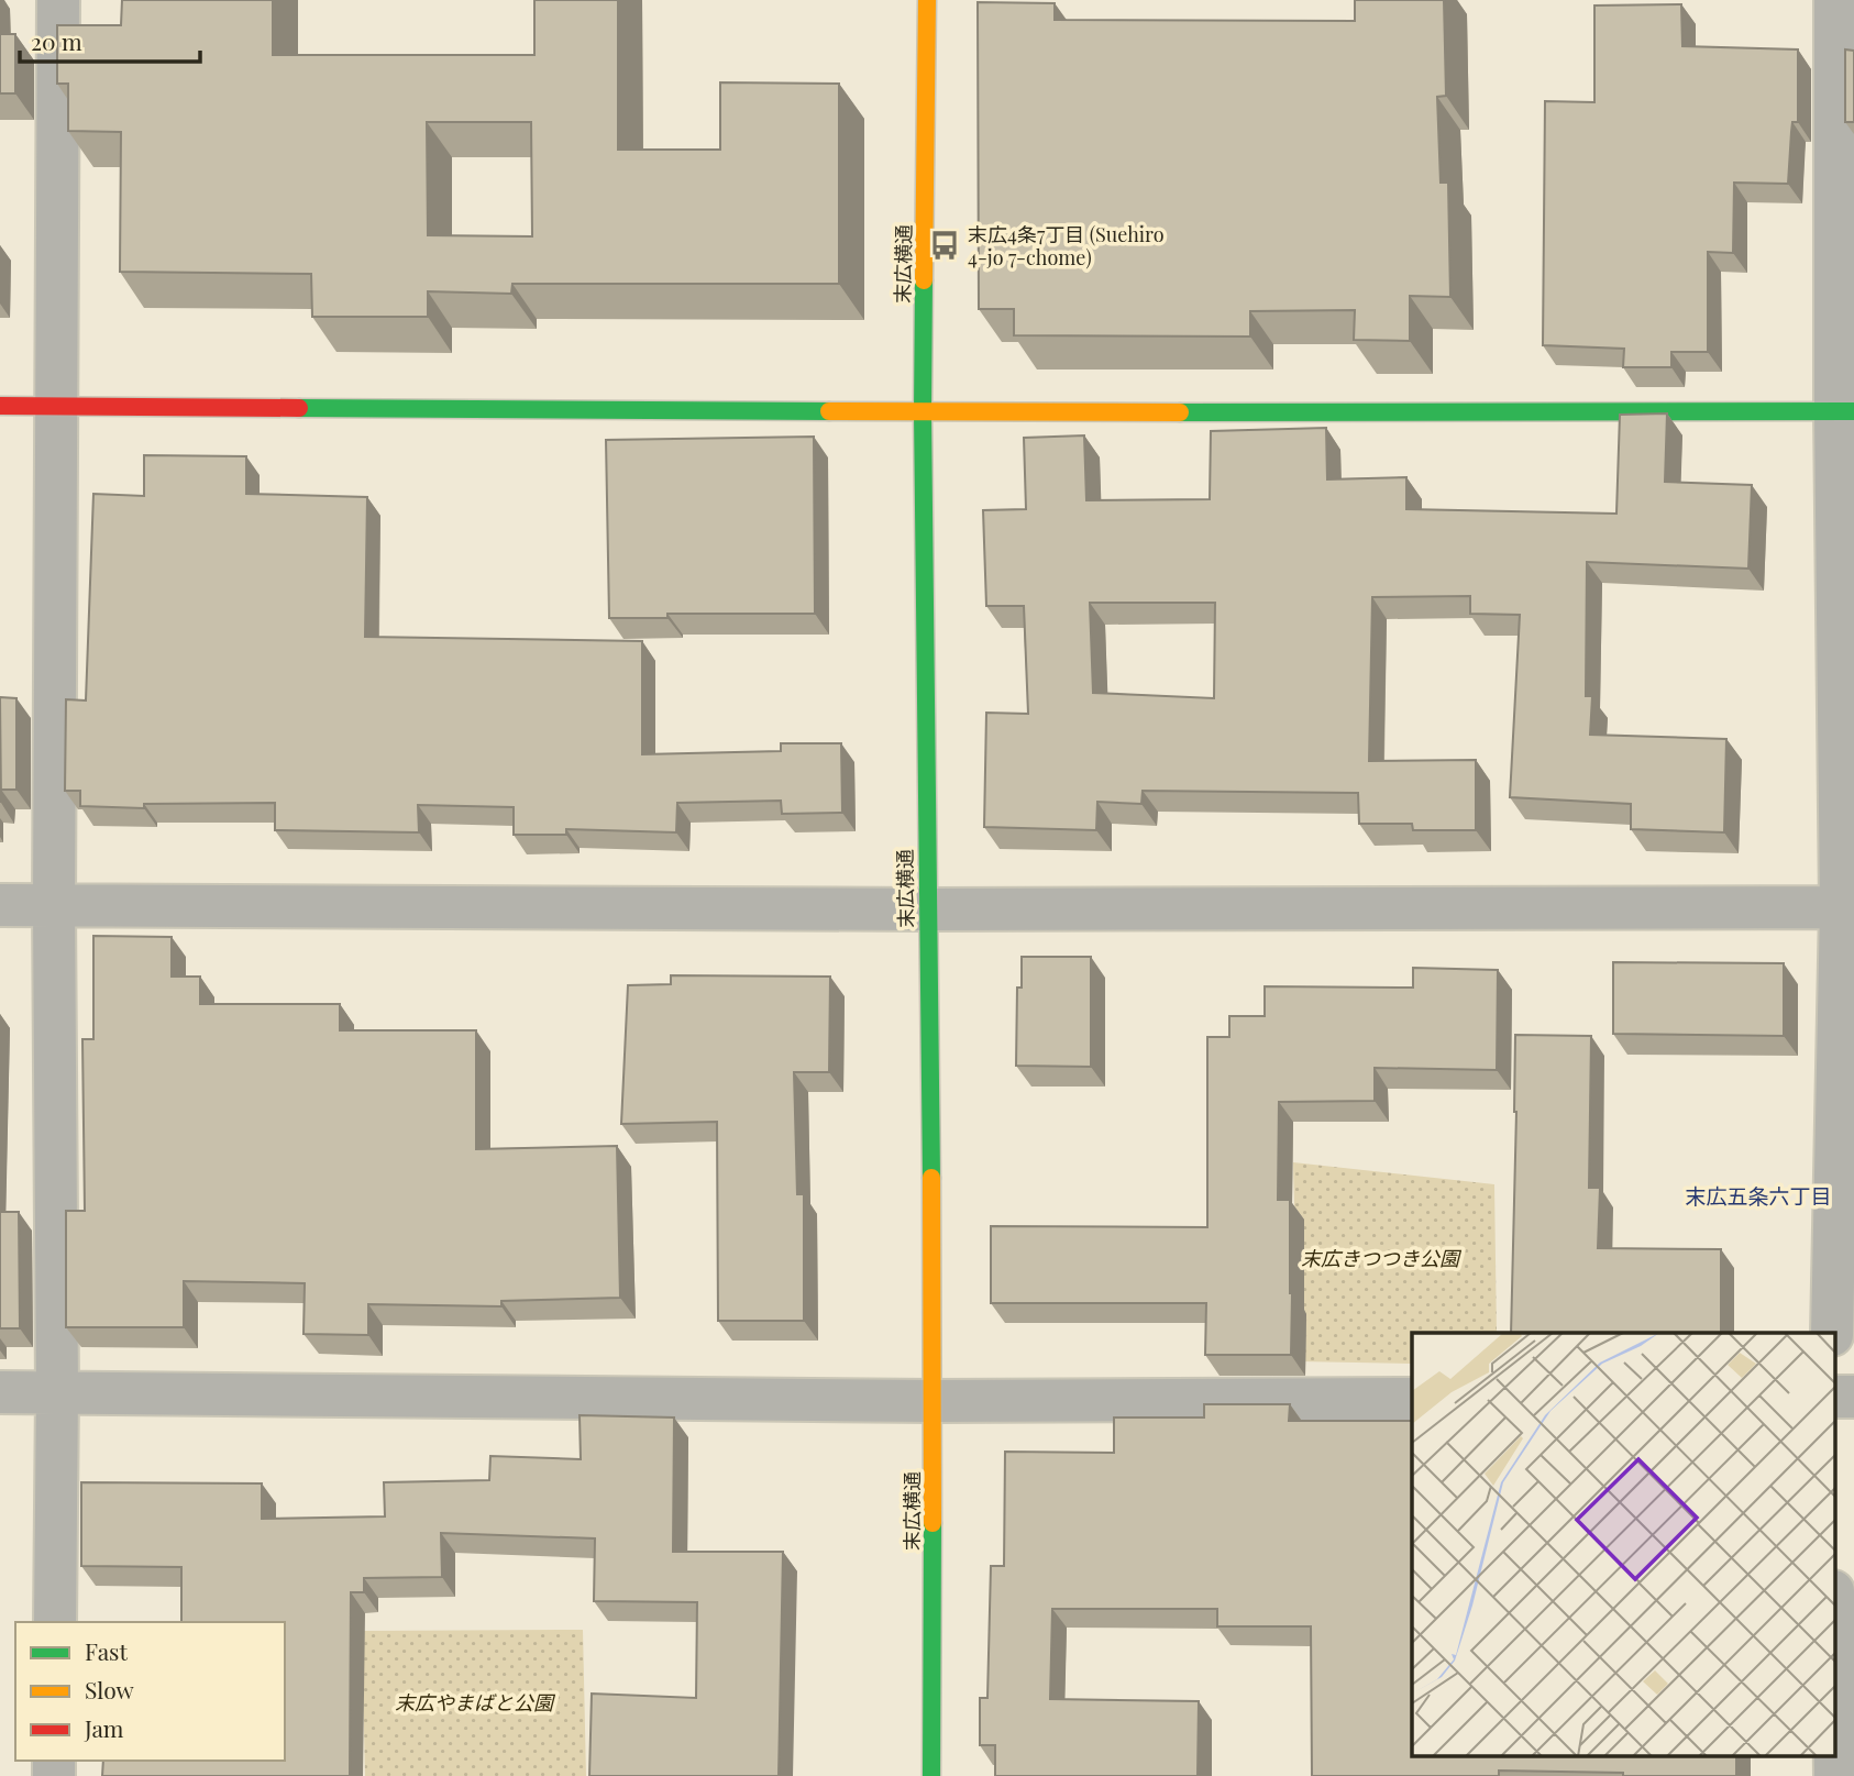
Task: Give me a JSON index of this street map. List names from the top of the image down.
{
  "streets": {
    "street": ["末広横通"]
  },
  "districts": ["末広五条六丁目"],
  "parks": ["末広きつつき公園", "末広やまばと公園"],
  "places": {
    "bus stop": ["末広4条7丁目 (Suehiro 4-jo 7-chome)"]
  },
  "legend": ["Fast", "Slow", "Jam"],
  "scale_bar": "20 m"
}
